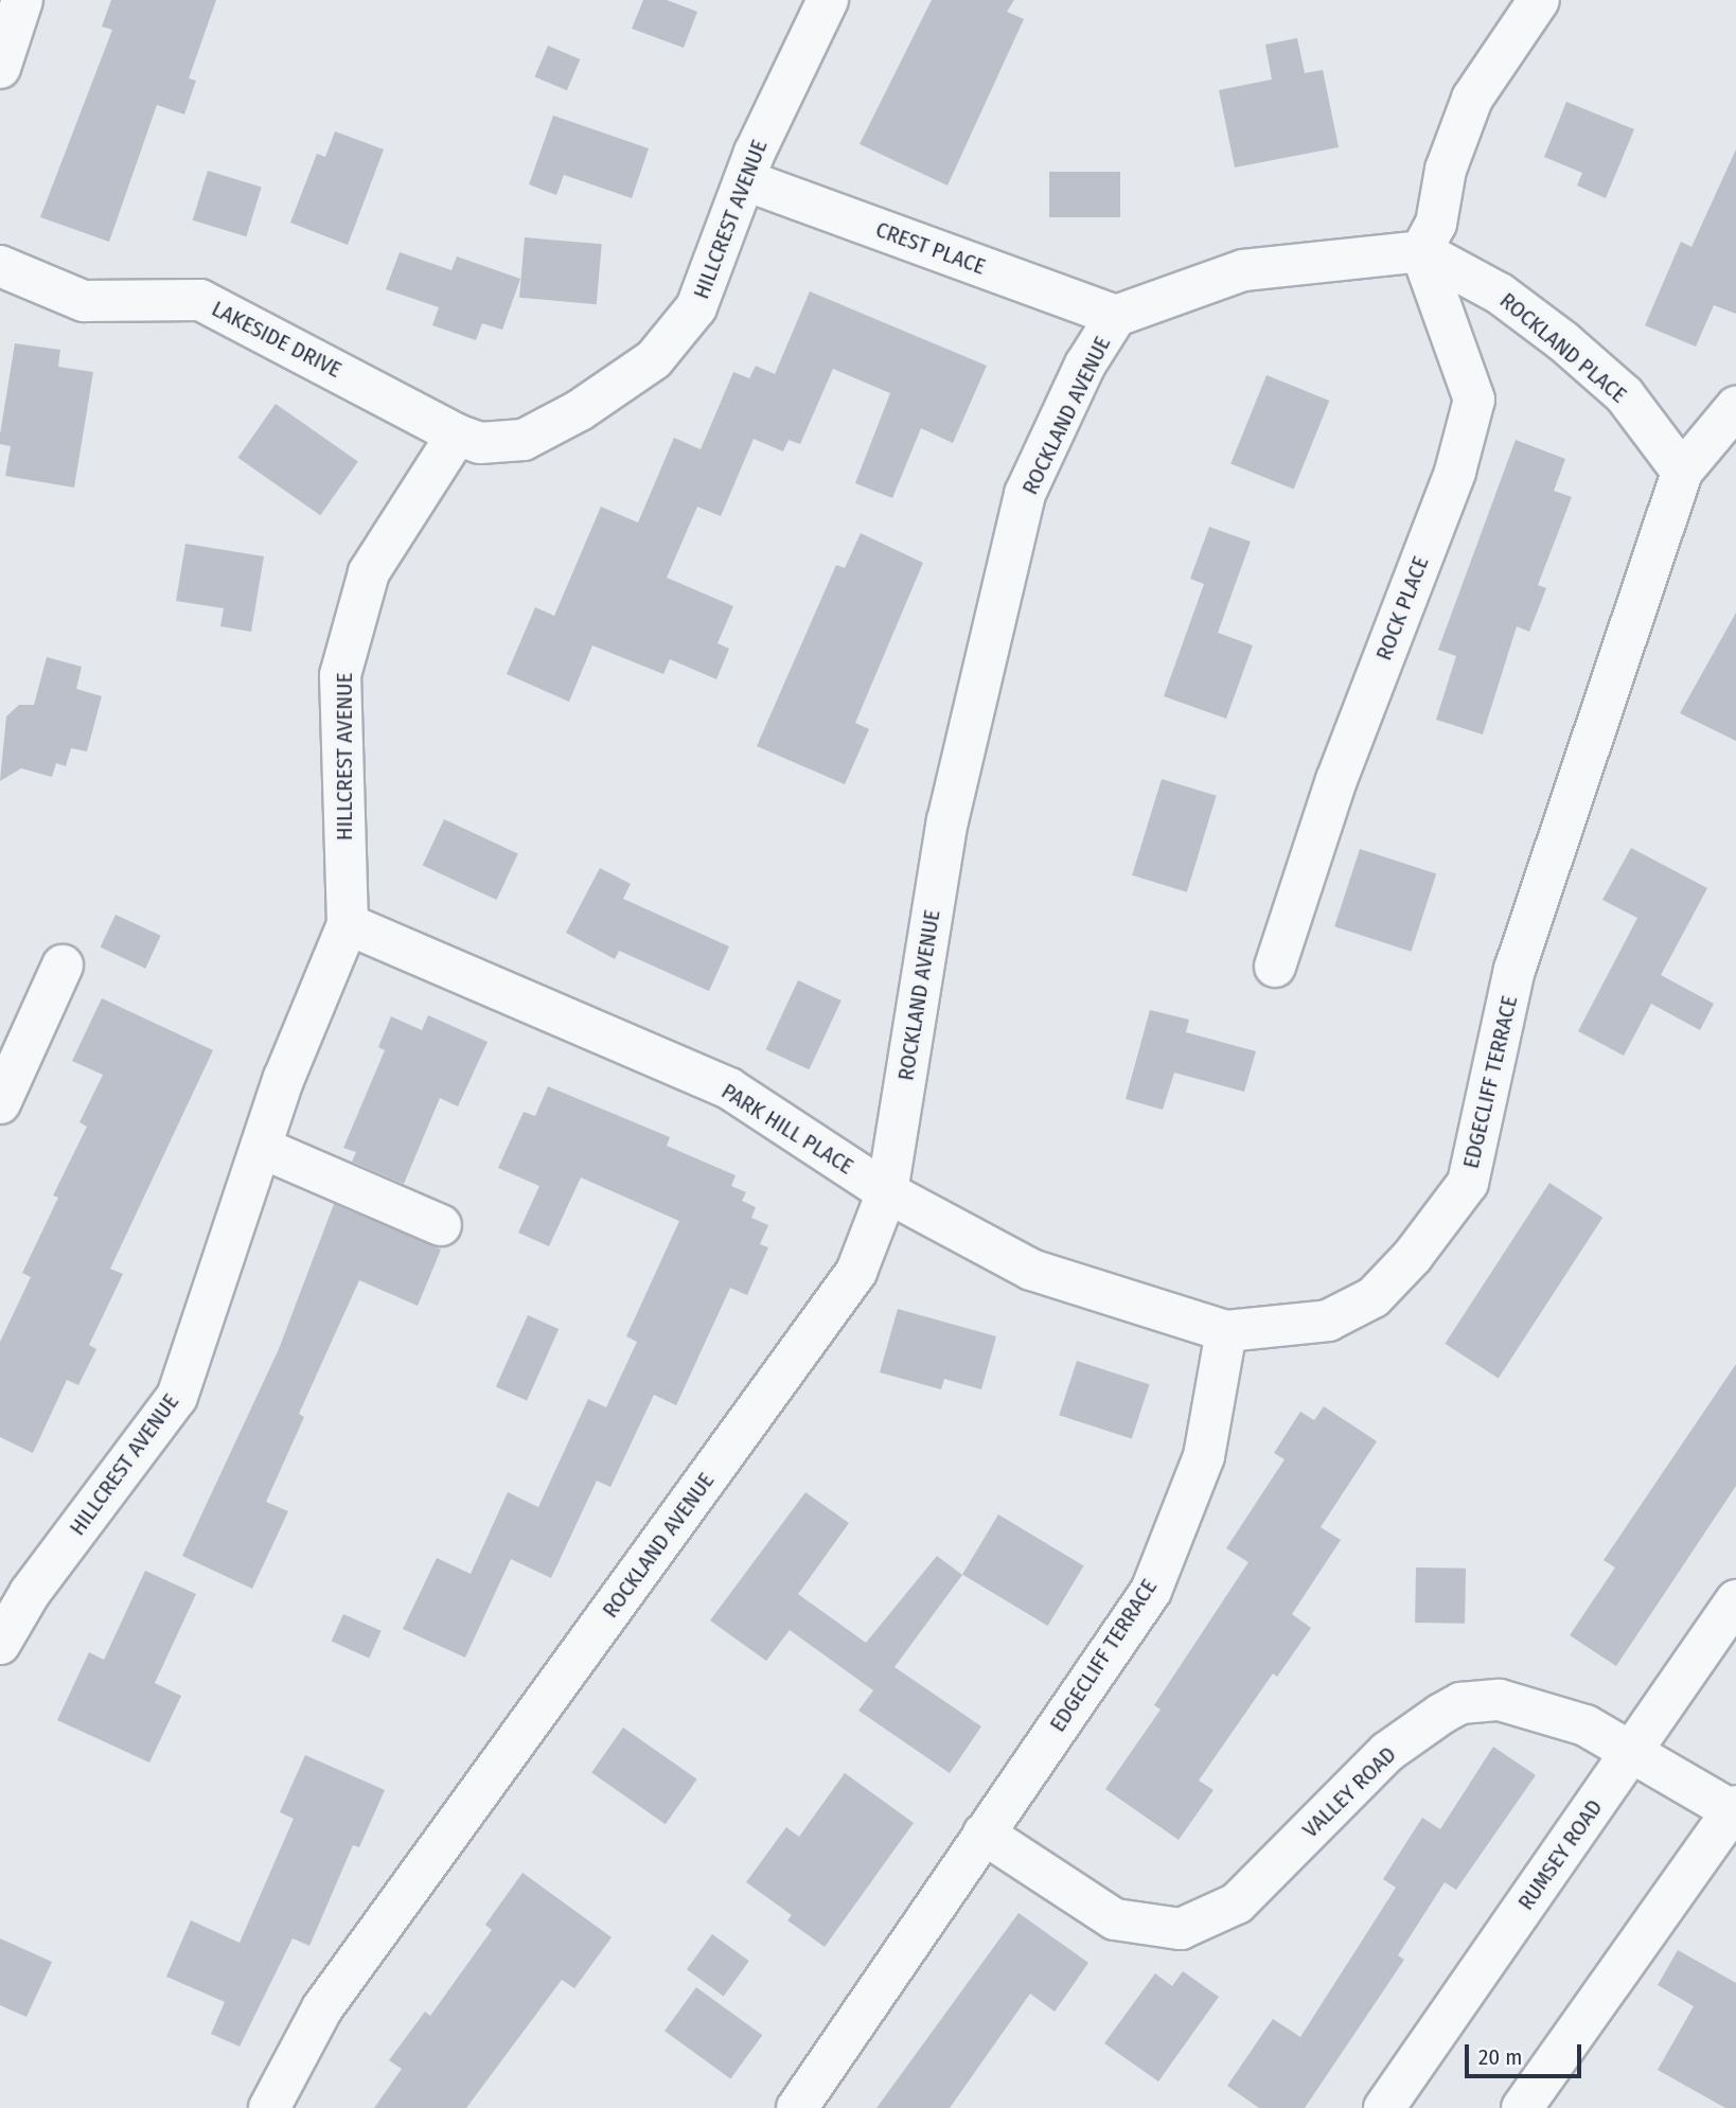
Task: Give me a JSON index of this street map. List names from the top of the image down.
{
  "streets": {
    "street": [
      "HILLCREST AVENUE",
      "CREST PLACE",
      "LAKESIDE DRIVE",
      "ROCKLAND PLACE",
      "ROCKLAND AVENUE",
      "ROCK PLACE",
      "EDGECLIFF TERRACE",
      "PARK HILL PLACE",
      "VALLEY ROAD",
      "RUMSEY ROAD"
    ]
  },
  "crossings": [
    ["HILLCREST AVENUE", "CREST PLACE"],
    ["HILLCREST AVENUE", "LAKESIDE DRIVE"],
    ["HILLCREST AVENUE", "PARK HILL PLACE"],
    ["CREST PLACE", "ROCKLAND AVENUE"],
    ["ROCKLAND PLACE", "ROCKLAND AVENUE"],
    ["ROCKLAND PLACE", "ROCK PLACE"],
    ["ROCKLAND PLACE", "EDGECLIFF TERRACE"],
    ["ROCKLAND AVENUE", "ROCK PLACE"],
    ["ROCKLAND AVENUE", "PARK HILL PLACE"],
    ["EDGECLIFF TERRACE", "PARK HILL PLACE"],
    ["EDGECLIFF TERRACE", "VALLEY ROAD"],
    ["VALLEY ROAD", "RUMSEY ROAD"]
  ],
  "scale_bar": "20 m"
}
